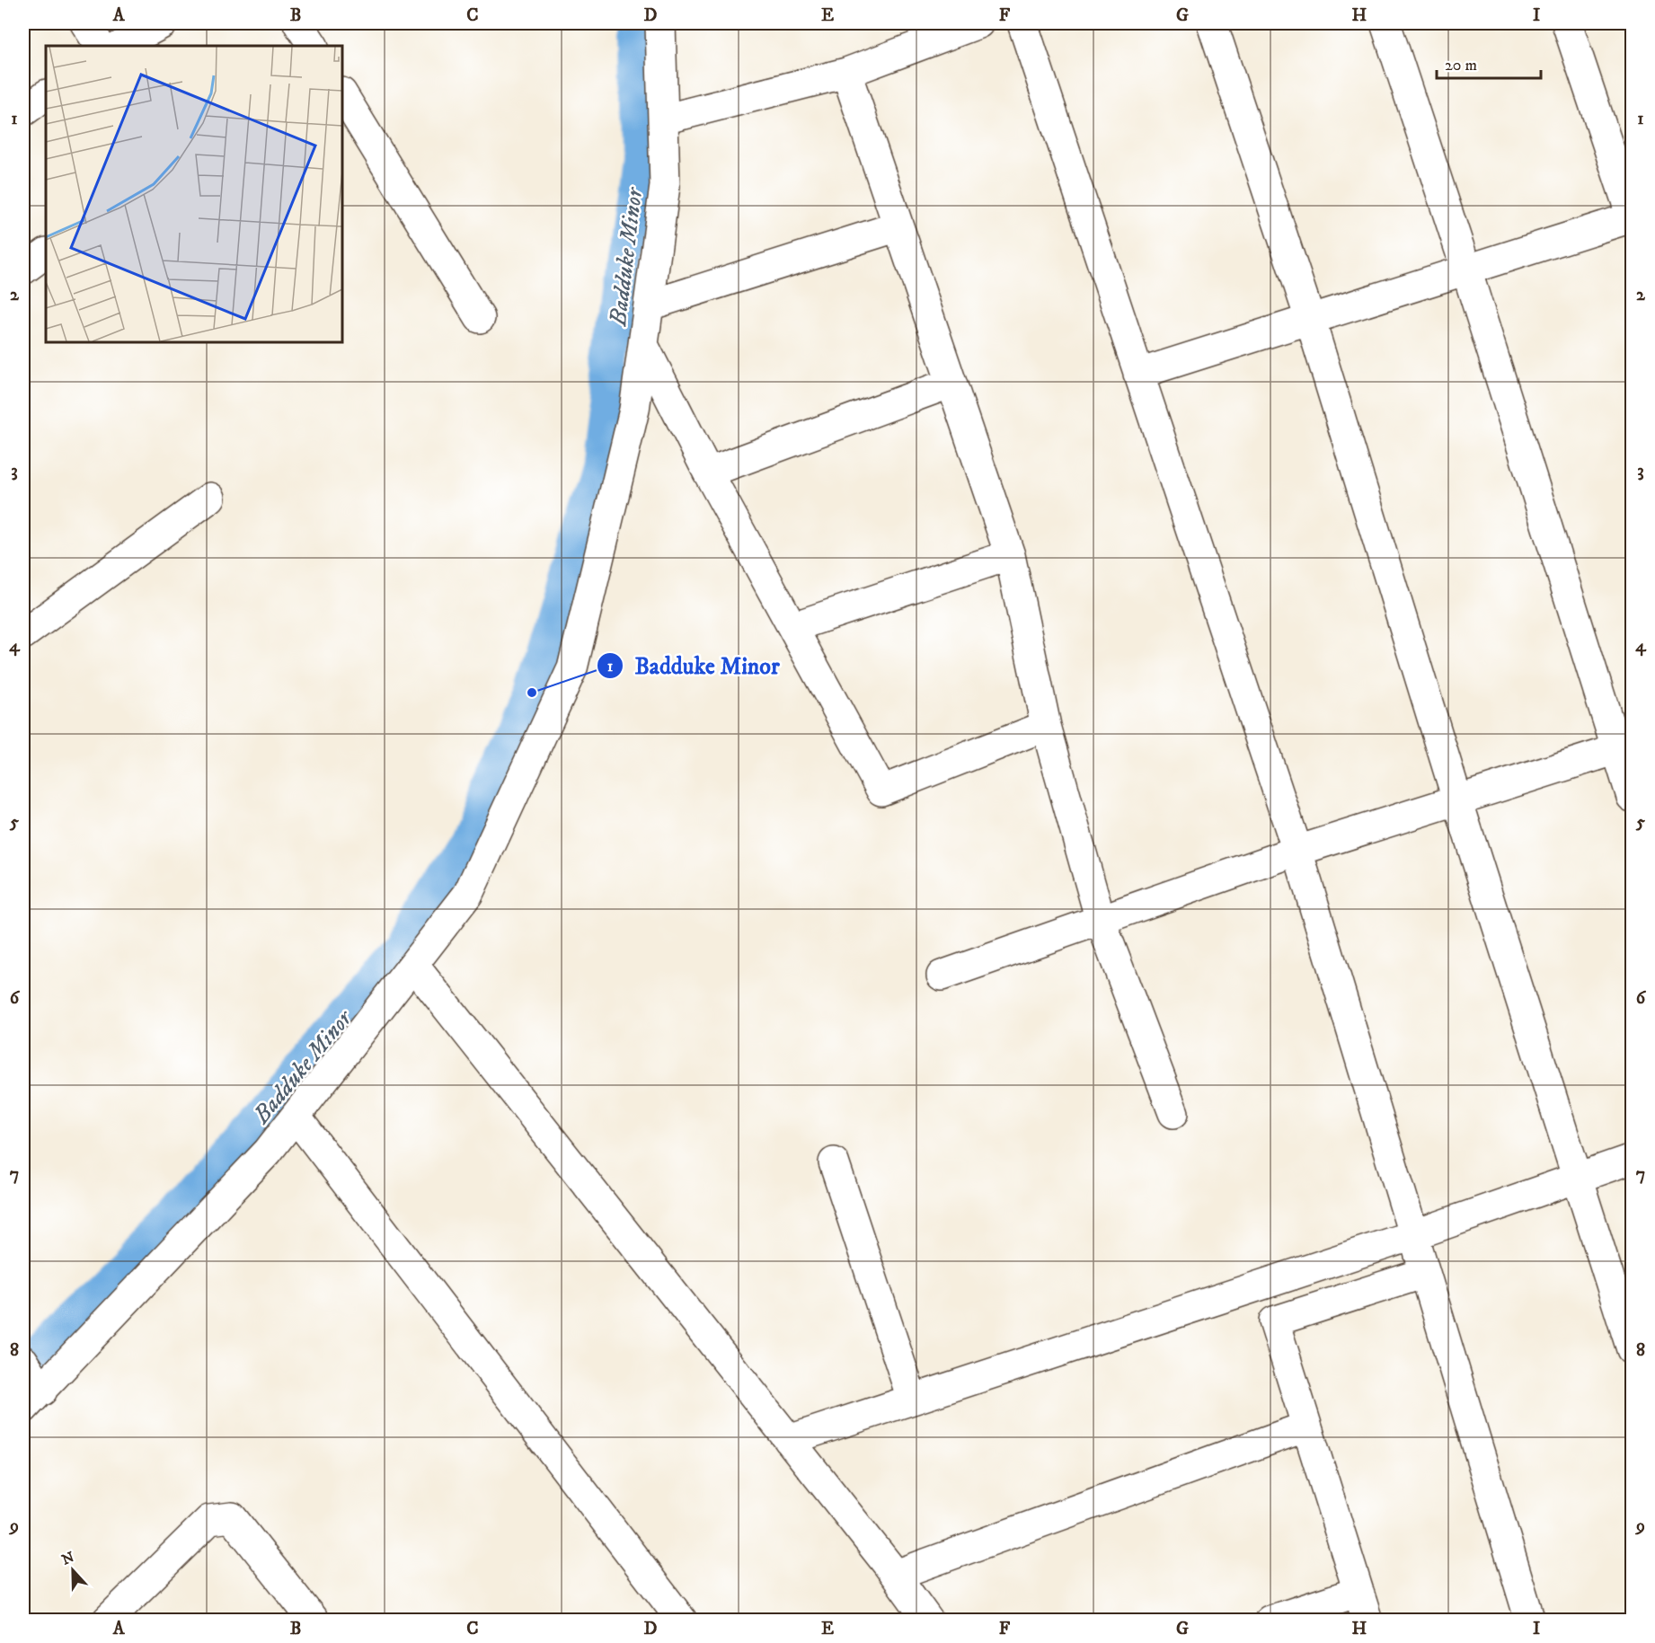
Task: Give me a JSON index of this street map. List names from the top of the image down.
{
  "water": ["Badduke Minor"],
  "places": ["Badduke Minor"],
  "scale_bar": "20 m",
  "north": "top",
  "grid": {
    "columns": [
      "A",
      "B",
      "C",
      "D",
      "E",
      "F",
      "G",
      "H",
      "I"
    ],
    "rows": [
      "1",
      "2",
      "3",
      "4",
      "5",
      "6",
      "7",
      "8",
      "9"
    ]
  }
}
